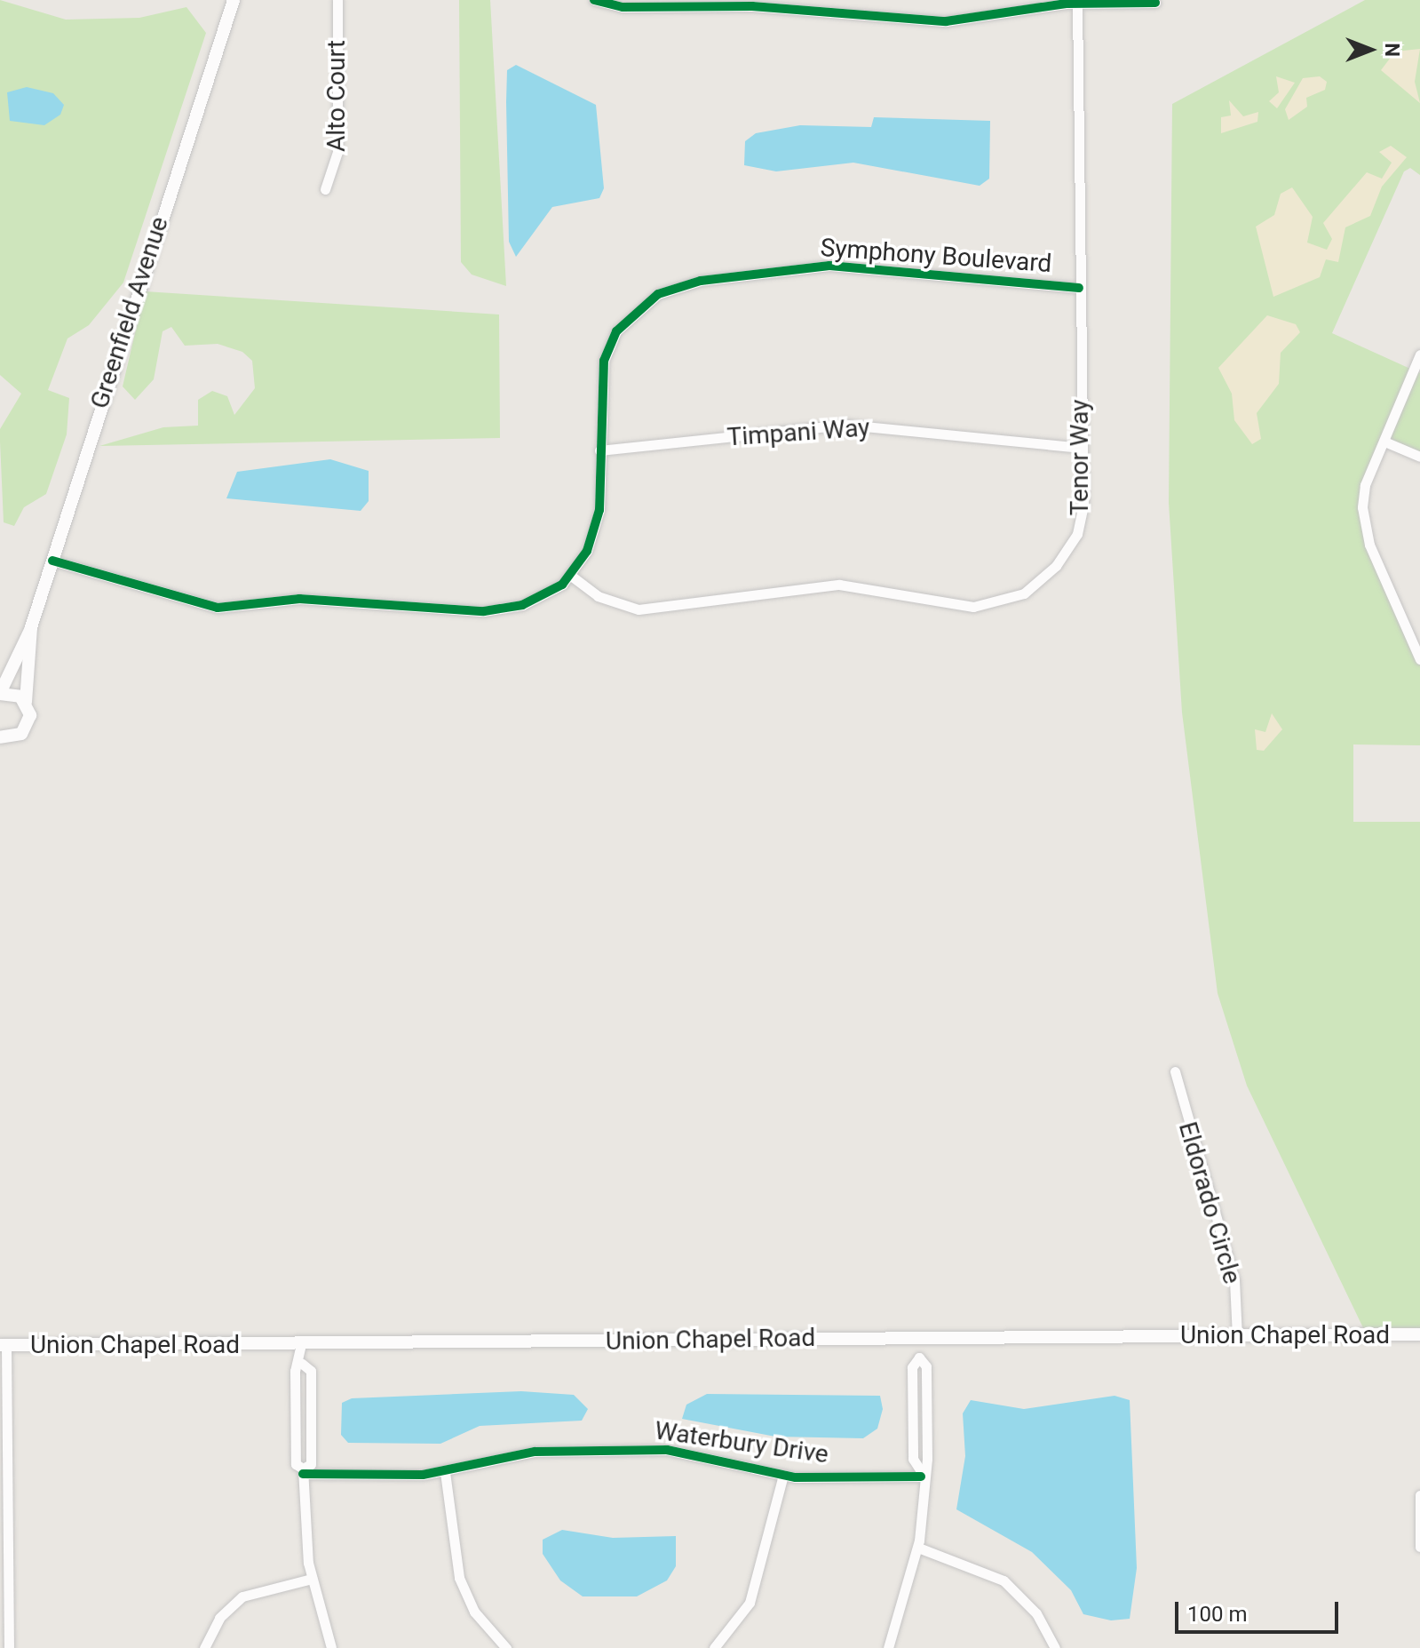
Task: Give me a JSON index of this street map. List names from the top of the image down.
{
  "streets": {
    "main road": ["Greenfield Avenue", "Union Chapel Road"],
    "street": [
      "Alto Court",
      "Symphony Boulevard",
      "Timpani Way",
      "Tenor Way",
      "Eldorado Circle",
      "Waterbury Drive"
    ]
  },
  "crossings": [
    ["Symphony Boulevard", "Greenfield Avenue"],
    ["Symphony Boulevard", "Timpani Way"],
    ["Symphony Boulevard", "Tenor Way"],
    ["Timpani Way", "Tenor Way"],
    ["Eldorado Circle", "Union Chapel Road"]
  ],
  "scale_bar": "100 m",
  "north": "right"
}
